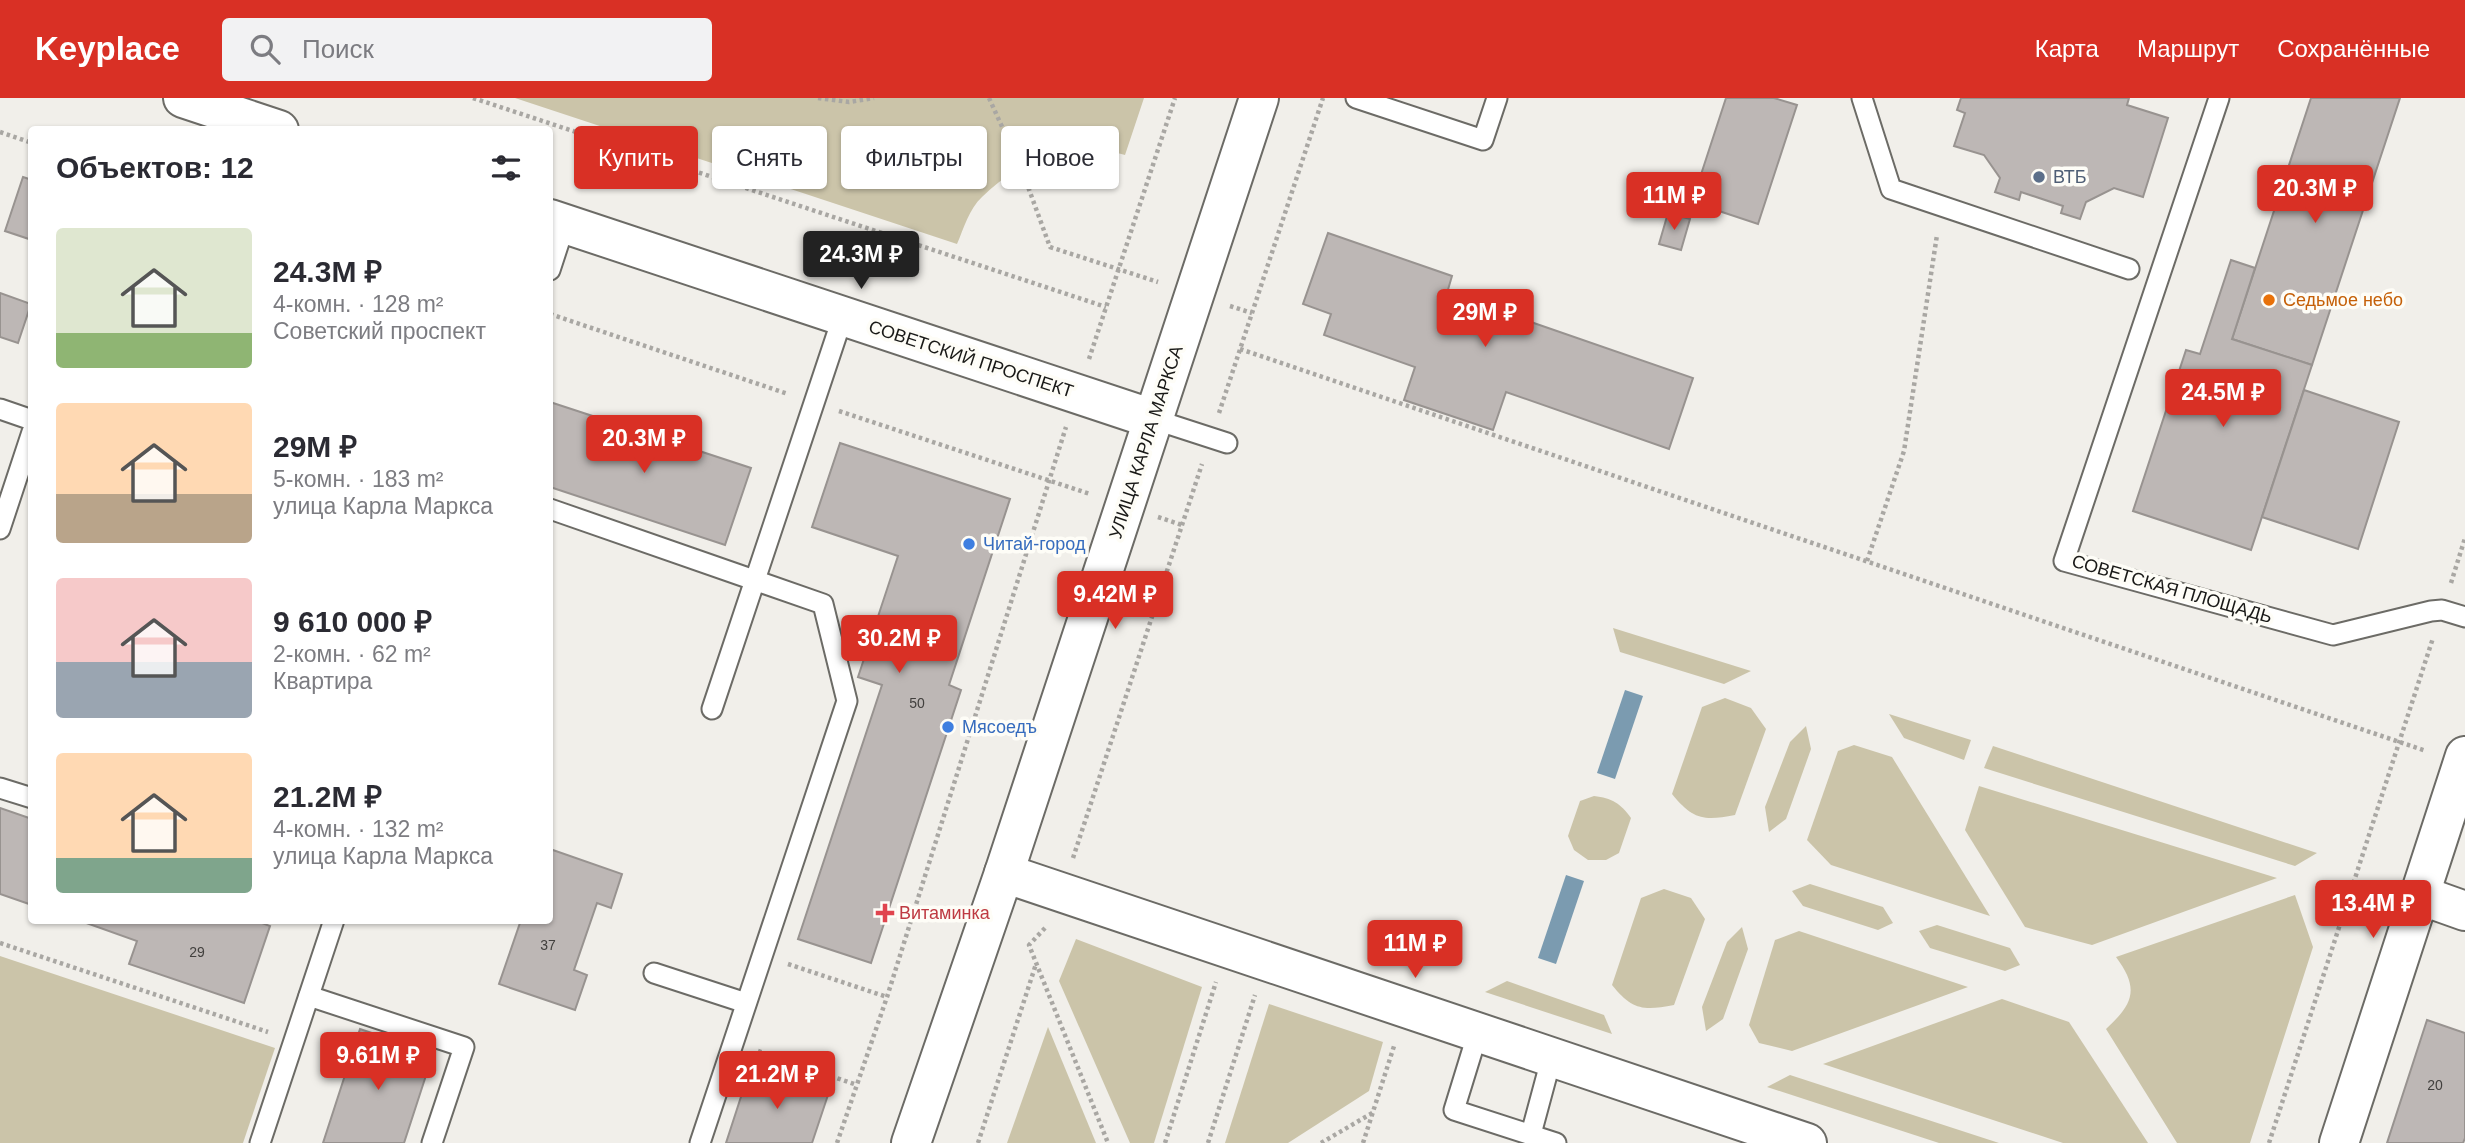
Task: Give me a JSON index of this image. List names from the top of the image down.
{
  "streets": {
    "main road": ["СОВЕТСКИЙ ПРОСПЕКТ", "УЛИЦА КАРЛА МАРКСА"],
    "lane": ["СОВЕТСКАЯ ПЛОЩАДЬ"]
  },
  "crossings": [
    ["СОВЕТСКИЙ ПРОСПЕКТ", "УЛИЦА КАРЛА МАРКСА"]
  ],
  "places": {
    "other": [
      "ВТБ",
      "Седьмое небо",
      "Читай-город",
      "Мясоедъ"
    ],
    "health": ["Витаминка"]
  },
  "house_numbers": [
    "50",
    "37",
    "29",
    "20"
  ],
  "page": {
    "header": "Keyplace",
    "search": "Поиск",
    "nav": ["Карта", "Маршрут", "Сохранённые"],
    "chip": [
      "Купить",
      "Снять",
      "Фильтры",
      "Новое"
    ],
    "heading": "Объектов: 12",
    "price": [
      "20.3M ₽",
      "11M ₽",
      "24.3M ₽",
      "29M ₽",
      "24.5M ₽",
      "20.3M ₽",
      "9.42M ₽",
      "30.2M ₽",
      "13.4M ₽",
      "11M ₽",
      "9.61M ₽",
      "21.2M ₽"
    ],
    "list": [
      {
        "name": "24.3M ₽",
        "note": "4-комн. · 128 m² · Советский проспект"
      },
      {
        "name": "29M ₽",
        "note": "5-комн. · 183 m² · улица Карла Маркса"
      },
      {
        "name": "9 610 000 ₽",
        "note": "2-комн. · 62 m² · Квартира"
      },
      {
        "name": "21.2M ₽",
        "note": "4-комн. · 132 m² · улица Карла Маркса"
      }
    ]
  }
}
